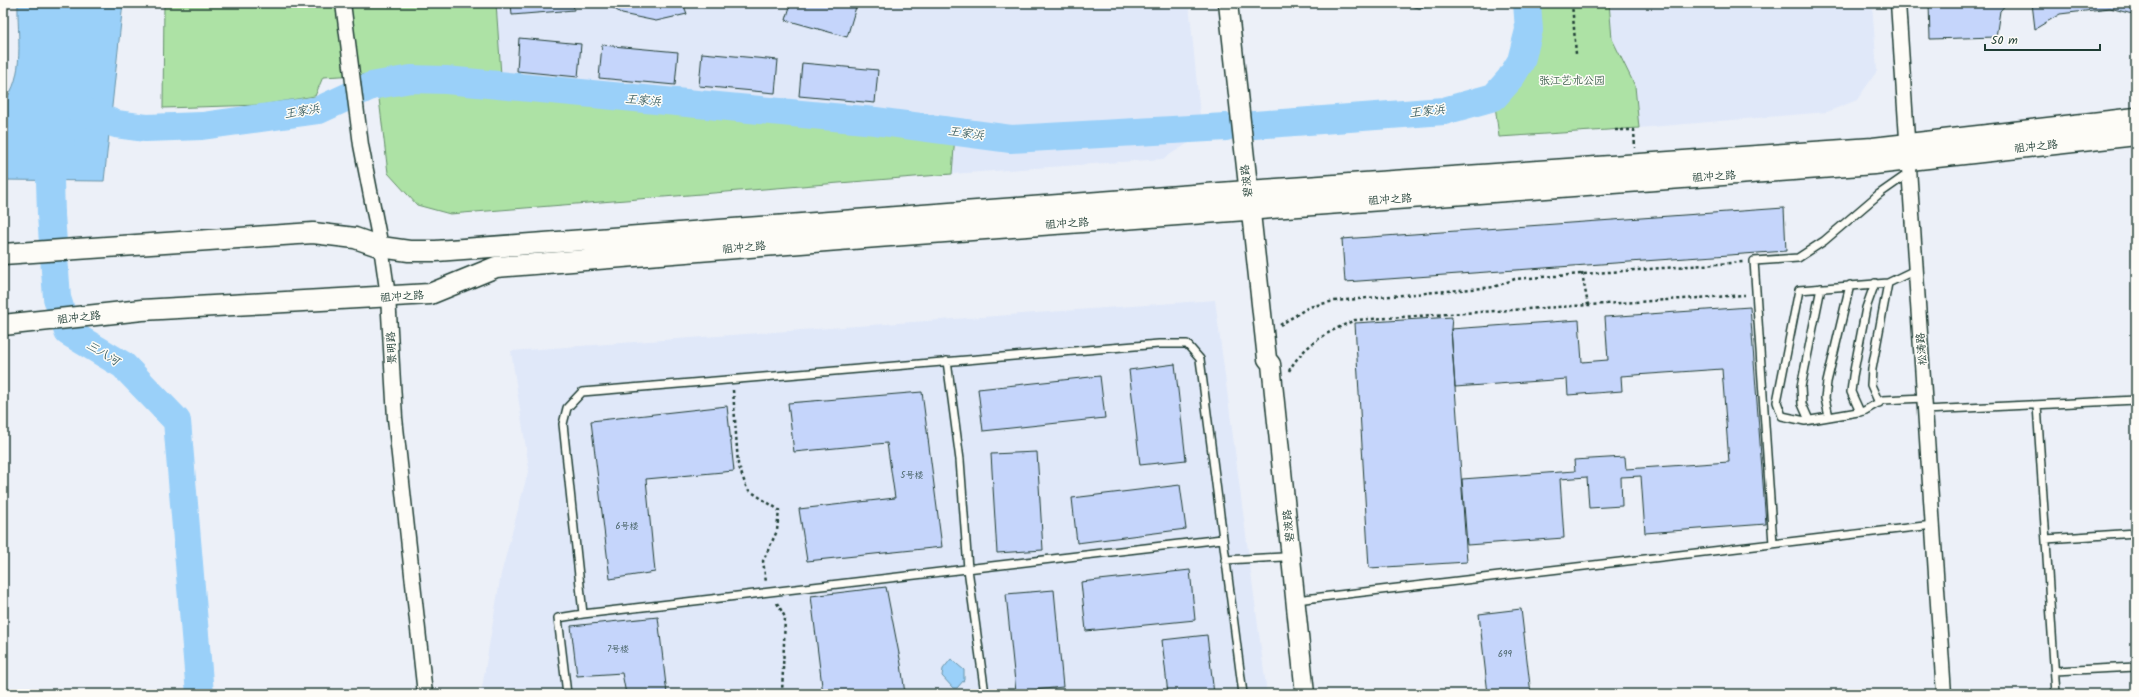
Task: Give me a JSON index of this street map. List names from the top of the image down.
{
  "streets": {
    "main road": ["祖冲之路"],
    "street": ["碧波路", "景明路", "松涛路"]
  },
  "crossings": [
    ["祖冲之路", "碧波路"],
    ["祖冲之路", "景明路"],
    ["祖冲之路", "松涛路"]
  ],
  "water": ["王家浜", "三八河"],
  "parks": ["张江艺术公园"],
  "house_numbers": [
    "5号楼",
    "6号楼",
    "7号楼",
    "699"
  ],
  "scale_bar": "50 m"
}
